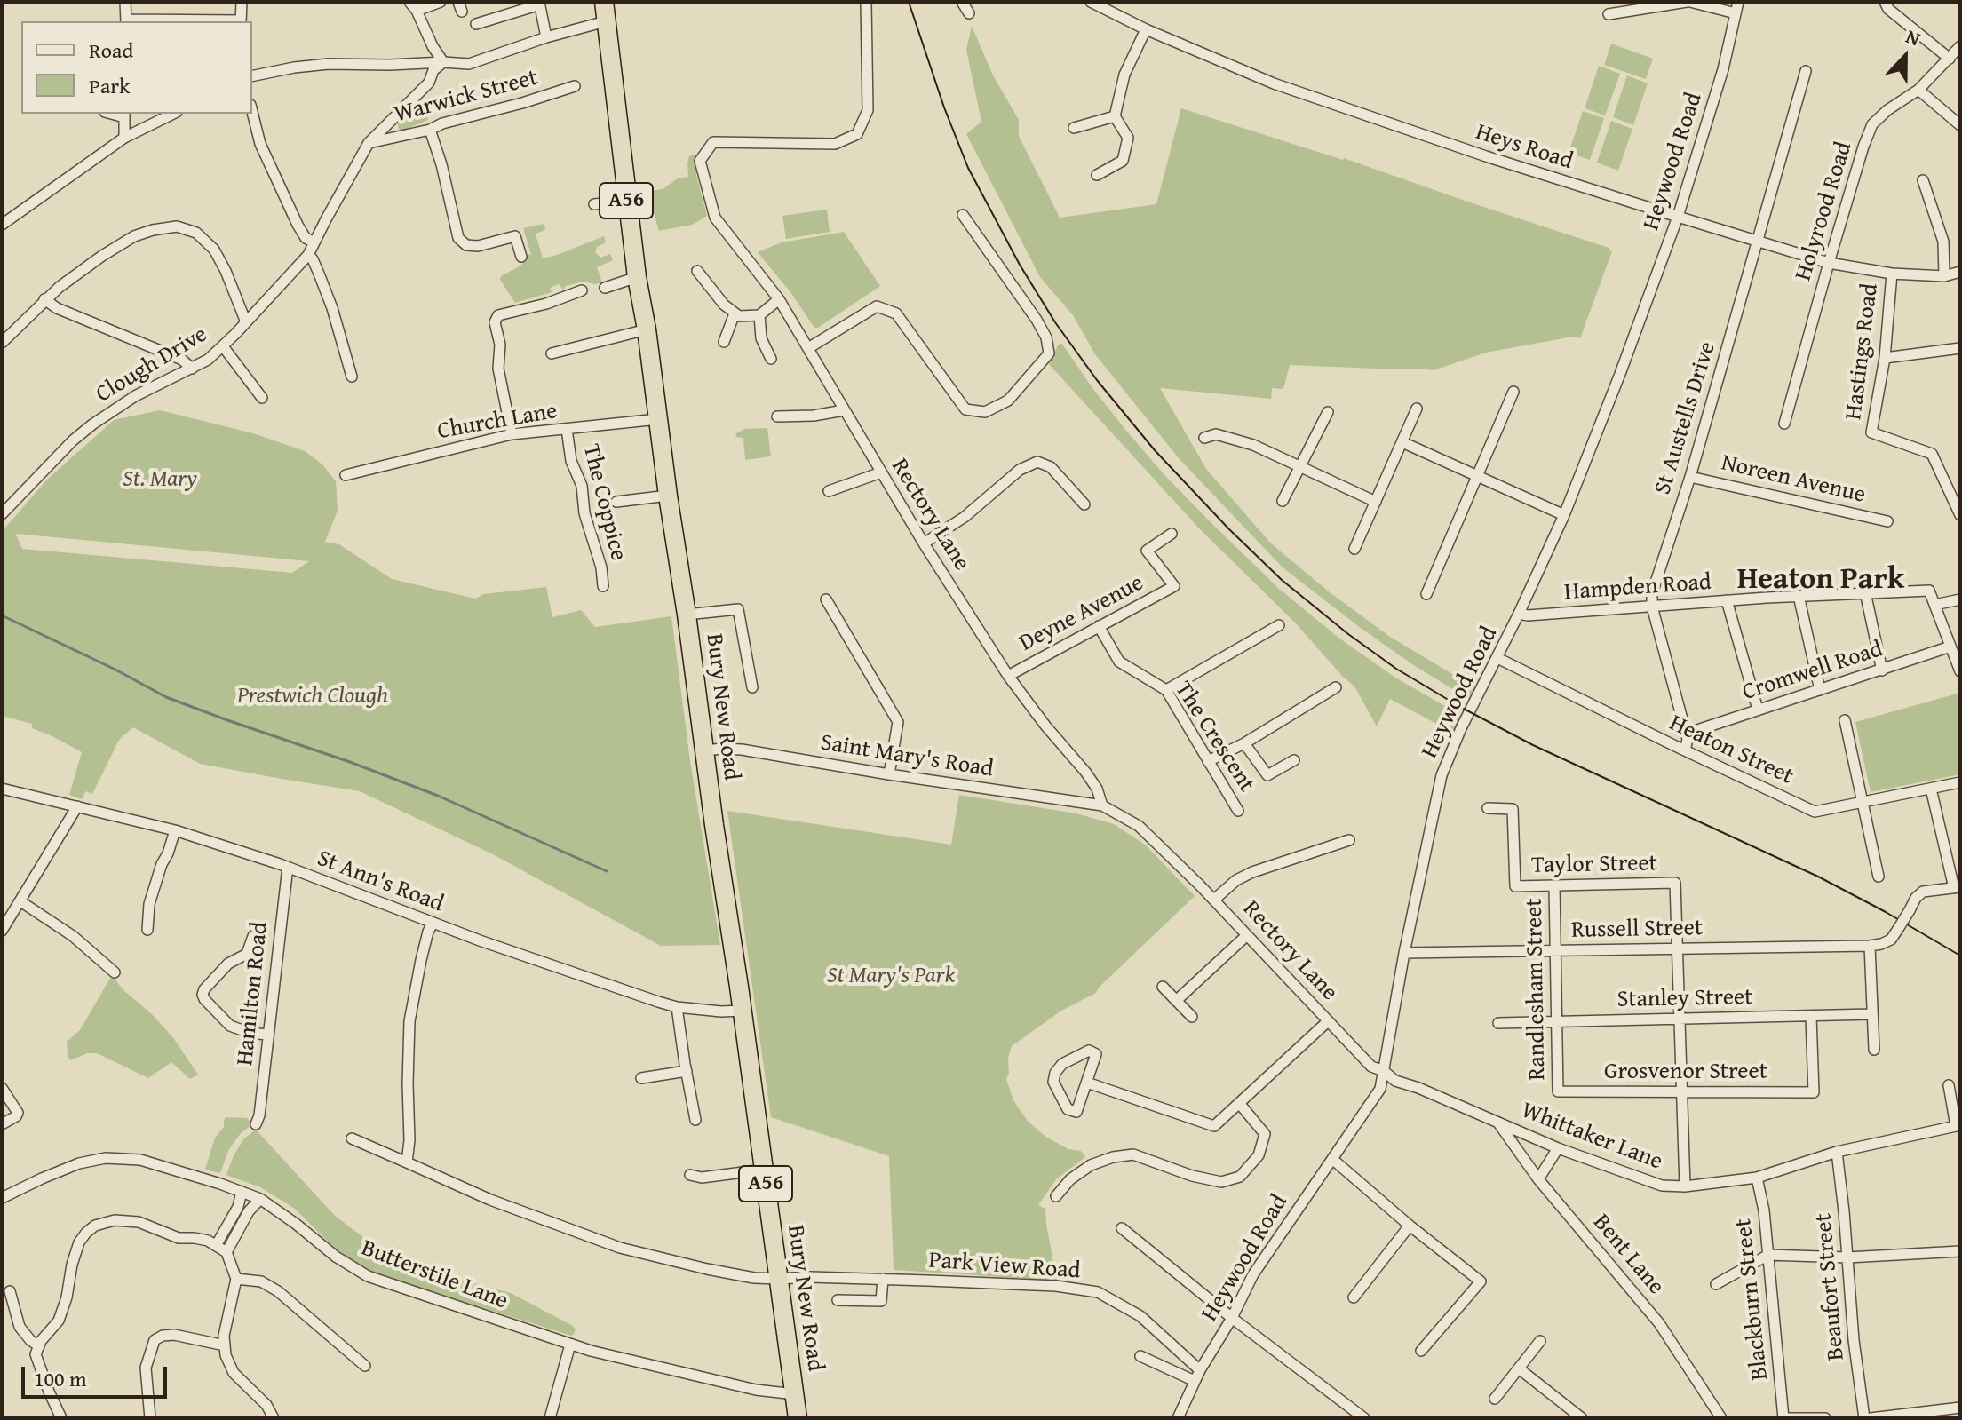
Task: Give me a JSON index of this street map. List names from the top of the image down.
{
  "streets": {
    "highway": ["A56", "Bury New Road"],
    "street": [
      "Warwick Street",
      "Heys Road",
      "Heywood Road",
      "Holyrood Road",
      "Hastings Road",
      "Clough Drive",
      "St Austells Drive",
      "Church Lane",
      "Noreen Avenue",
      "The Coppice",
      "Rectory Lane",
      "Hampden Road",
      "Deyne Avenue",
      "Cromwell Road",
      "The Crescent",
      "Heaton Street",
      "Saint Mary's Road",
      "Taylor Street",
      "St Ann's Road",
      "Russell Street",
      "Randlesham Street",
      "Hamilton Road",
      "Stanley Street",
      "Grosvenor Street",
      "Whittaker Lane",
      "Bent Lane",
      "Park View Road",
      "Butterstile Lane",
      "Beaufort Street",
      "Blackburn Street"
    ]
  },
  "crossings": [
    ["Warwick Street", "Clough Drive"],
    ["Heys Road", "Heywood Road"],
    ["Heys Road", "Holyrood Road"],
    ["Heys Road", "Hastings Road"],
    ["Heys Road", "St Austells Drive"],
    ["Heywood Road", "Rectory Lane"],
    ["Heywood Road", "Hampden Road"],
    ["Heywood Road", "Heaton Street"],
    ["Heywood Road", "Russell Street"],
    ["Heywood Road", "Whittaker Lane"],
    ["Heywood Road", "Park View Road"],
    ["St Austells Drive", "Noreen Avenue"],
    ["St Austells Drive", "Hampden Road"],
    ["Church Lane", "The Coppice"],
    ["Church Lane", "Bury New Road"],
    ["Rectory Lane", "Deyne Avenue"],
    ["Rectory Lane", "Saint Mary's Road"],
    ["Rectory Lane", "Whittaker Lane"],
    ["Deyne Avenue", "The Crescent"],
    ["Bury New Road", "Saint Mary's Road"],
    ["Bury New Road", "St Ann's Road"],
    ["Bury New Road", "Park View Road"],
    ["Bury New Road", "Butterstile Lane"],
    ["Taylor Street", "Russell Street"],
    ["Taylor Street", "Randlesham Street"],
    ["St Ann's Road", "Hamilton Road"],
    ["Russell Street", "Randlesham Street"],
    ["Randlesham Street", "Stanley Street"],
    ["Randlesham Street", "Grosvenor Street"],
    ["Stanley Street", "Grosvenor Street"],
    ["Whittaker Lane", "Bent Lane"],
    ["Whittaker Lane", "Beaufort Street"],
    ["Whittaker Lane", "Blackburn Street"]
  ],
  "districts": ["Heaton Park"],
  "parks": ["St. Mary", "Prestwich Clough", "St Mary's Park"],
  "legend": ["Road", "Park"],
  "scale_bar": "100 m",
  "north": "top"
}
